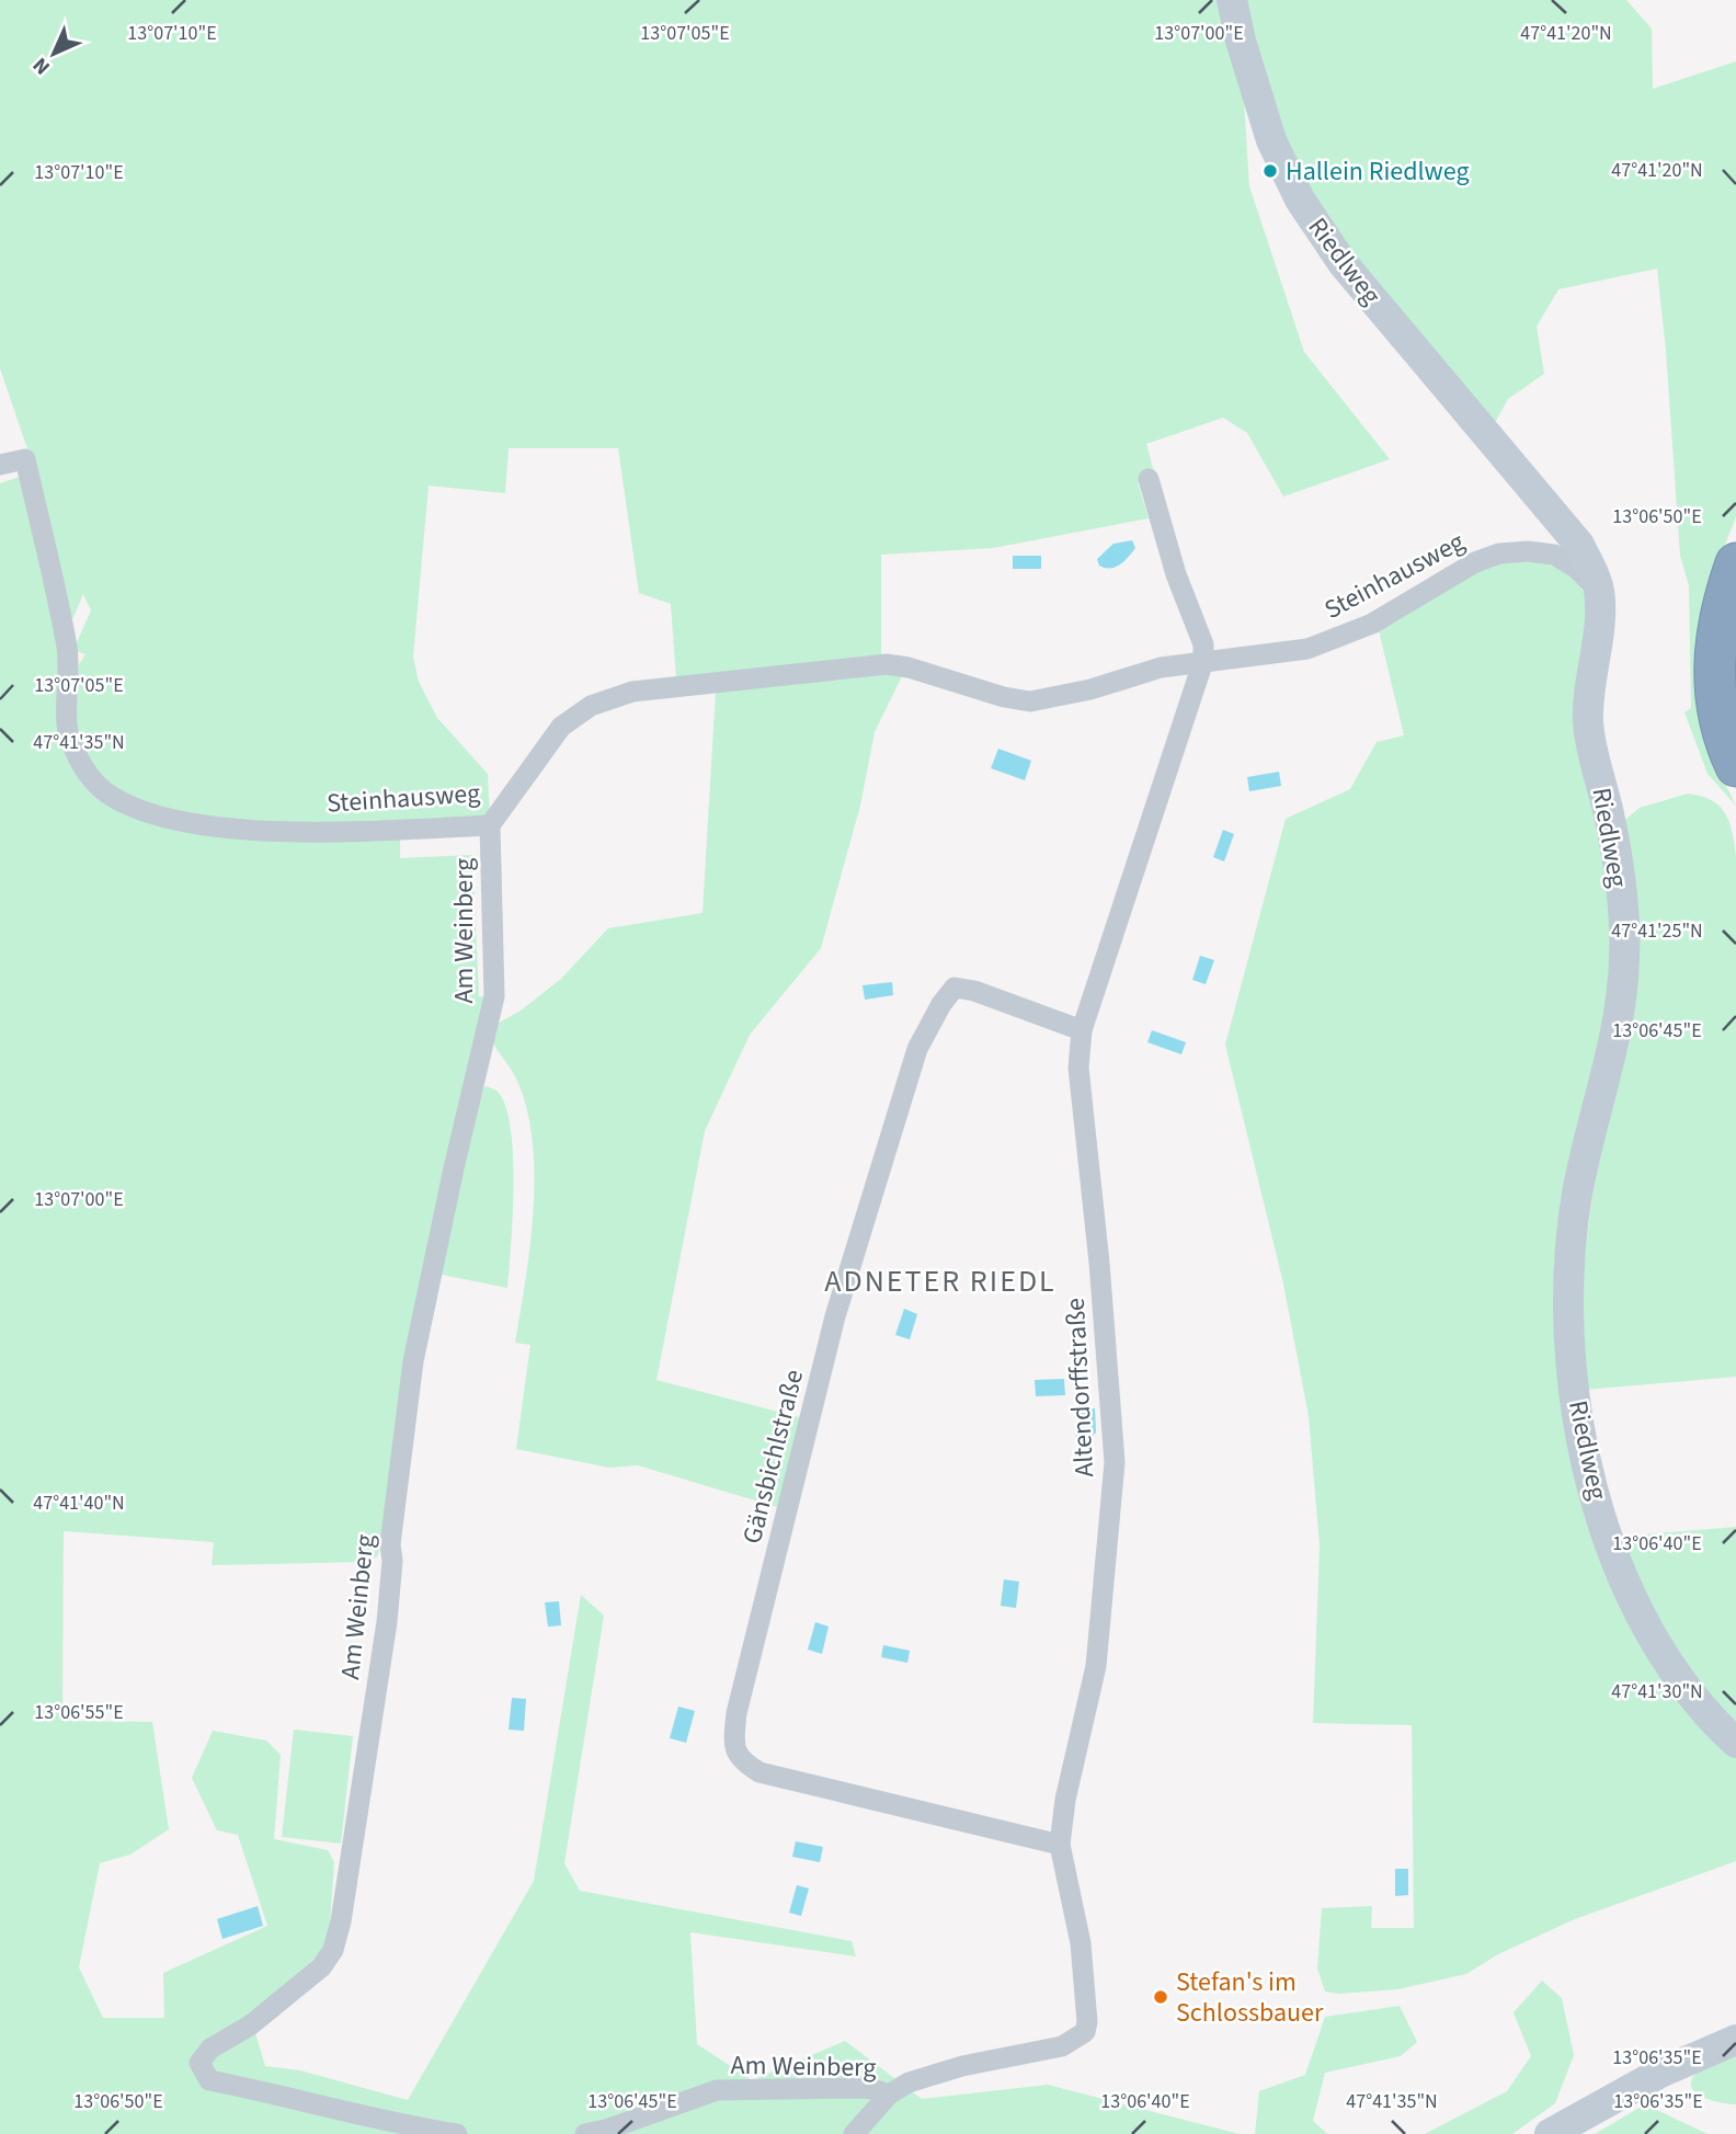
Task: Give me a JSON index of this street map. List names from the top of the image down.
{
  "streets": {
    "street": [
      "Riedlweg",
      "Steinhausweg",
      "Am Weinberg",
      "Altendorffstraße",
      "Gänsbichlstraße"
    ]
  },
  "crossings": [
    ["Riedlweg", "Steinhausweg"],
    ["Steinhausweg", "Am Weinberg"],
    ["Steinhausweg", "Altendorffstraße"],
    ["Am Weinberg", "Altendorffstraße"],
    ["Altendorffstraße", "Gänsbichlstraße"]
  ],
  "districts": ["ADNETER RIEDL"],
  "places": ["Hallein Riedlweg", "Stefan's im Schlossbauer"],
  "north": "bottom left",
  "coordinates": [
    "13°07'10\"E",
    "13°07'05\"E",
    "13°07'00\"E",
    "47°41'20\"N",
    "13°06'50\"E",
    "47°41'35\"N",
    "47°41'25\"N",
    "13°06'45\"E",
    "47°41'40\"N",
    "13°06'40\"E",
    "47°41'30\"N",
    "13°06'55\"E",
    "13°06'35\"E"
  ]
}
